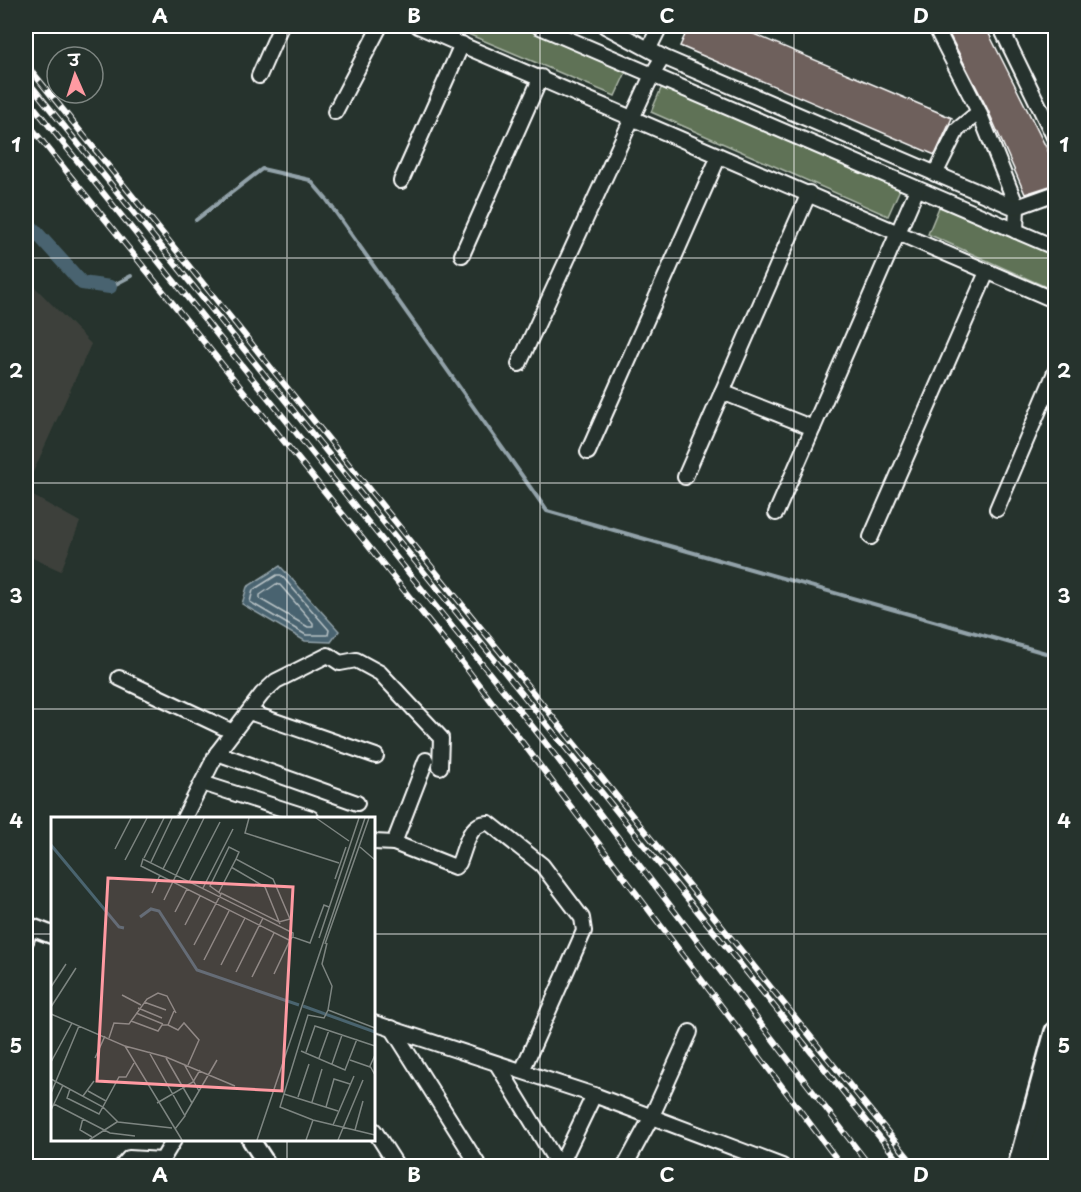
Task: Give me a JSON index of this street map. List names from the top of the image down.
{
  "north": "top",
  "grid": {
    "columns": [
      "A",
      "B",
      "C",
      "D"
    ],
    "rows": [
      "1",
      "2",
      "3",
      "4",
      "5"
    ]
  }
}
